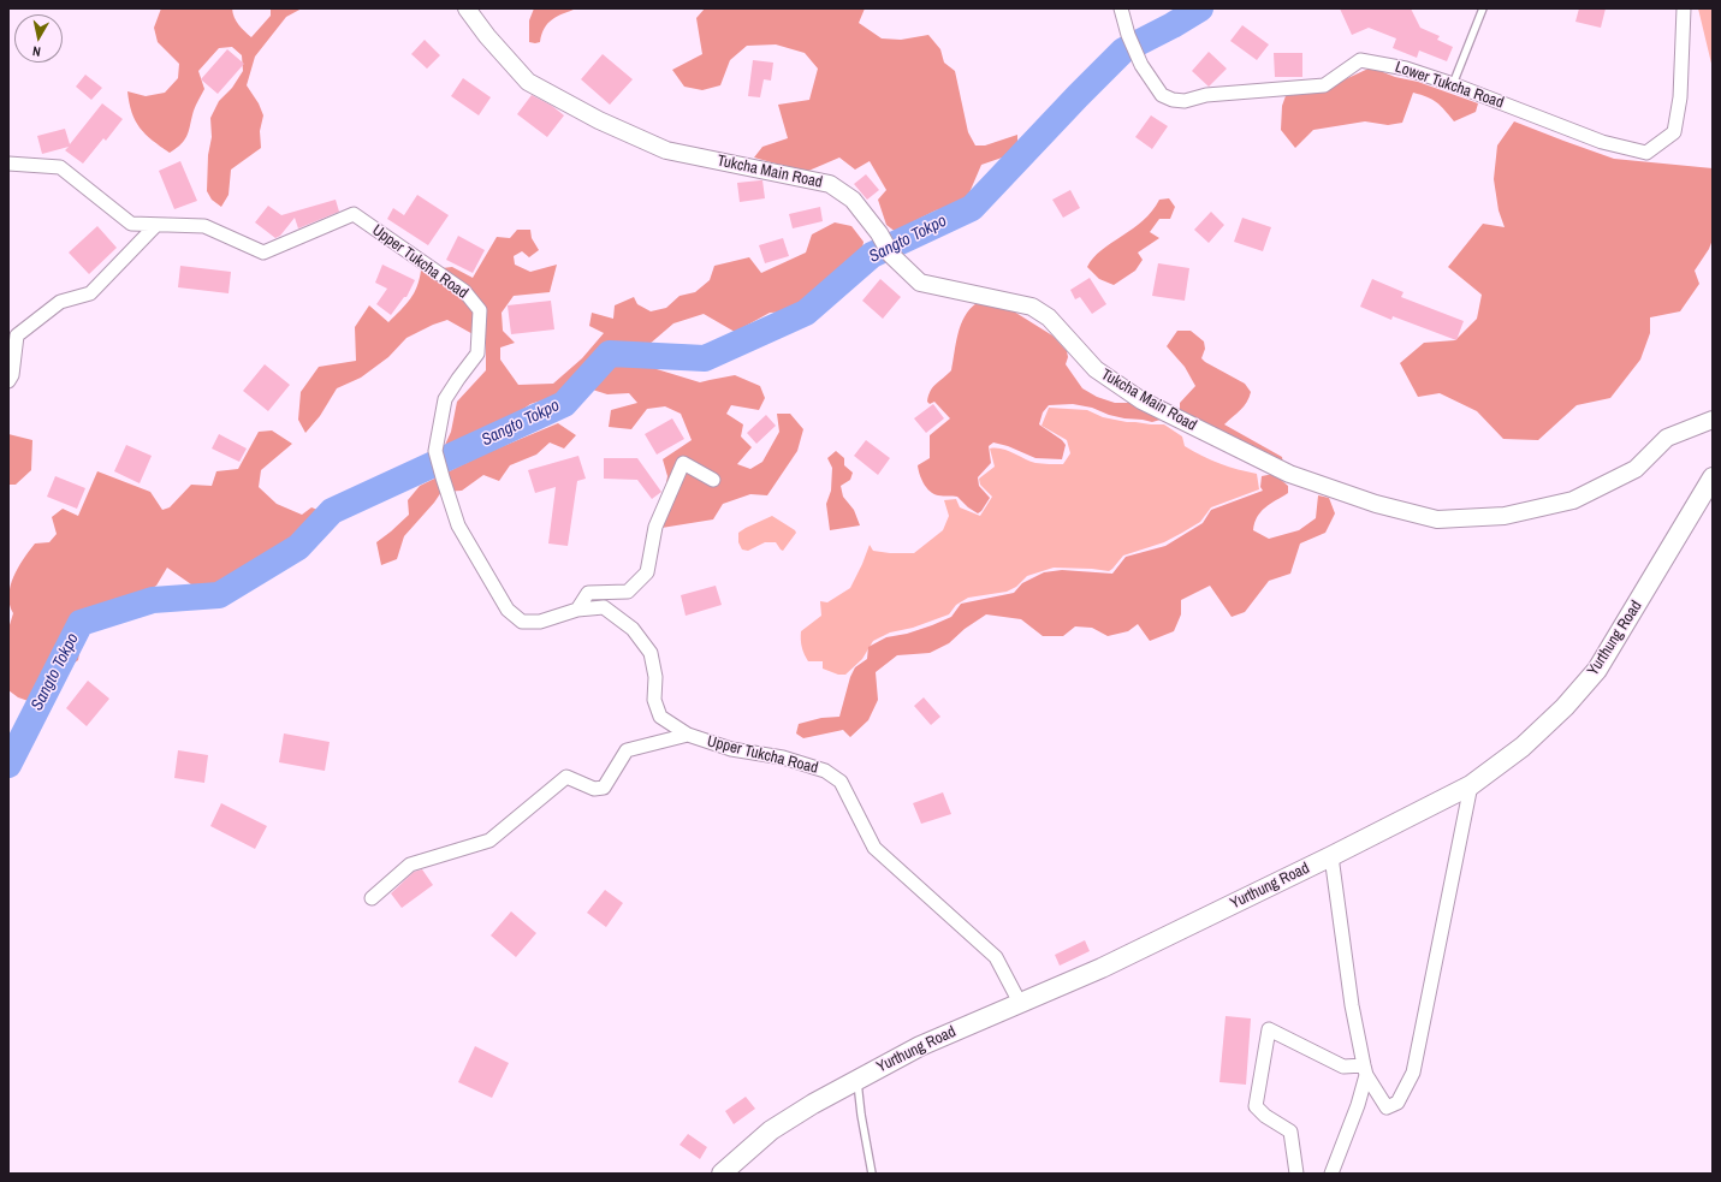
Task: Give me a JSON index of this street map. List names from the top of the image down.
{
  "streets": {
    "main road": ["Yurthung Road"],
    "street": ["Lower Tukcha Road", "Tukcha Main Road", "Upper Tukcha Road"]
  },
  "crossings": [
    ["Upper Tukcha Road", "Yurthung Road"]
  ],
  "water": ["Sangto Tokpo"],
  "north": "bottom"
}
